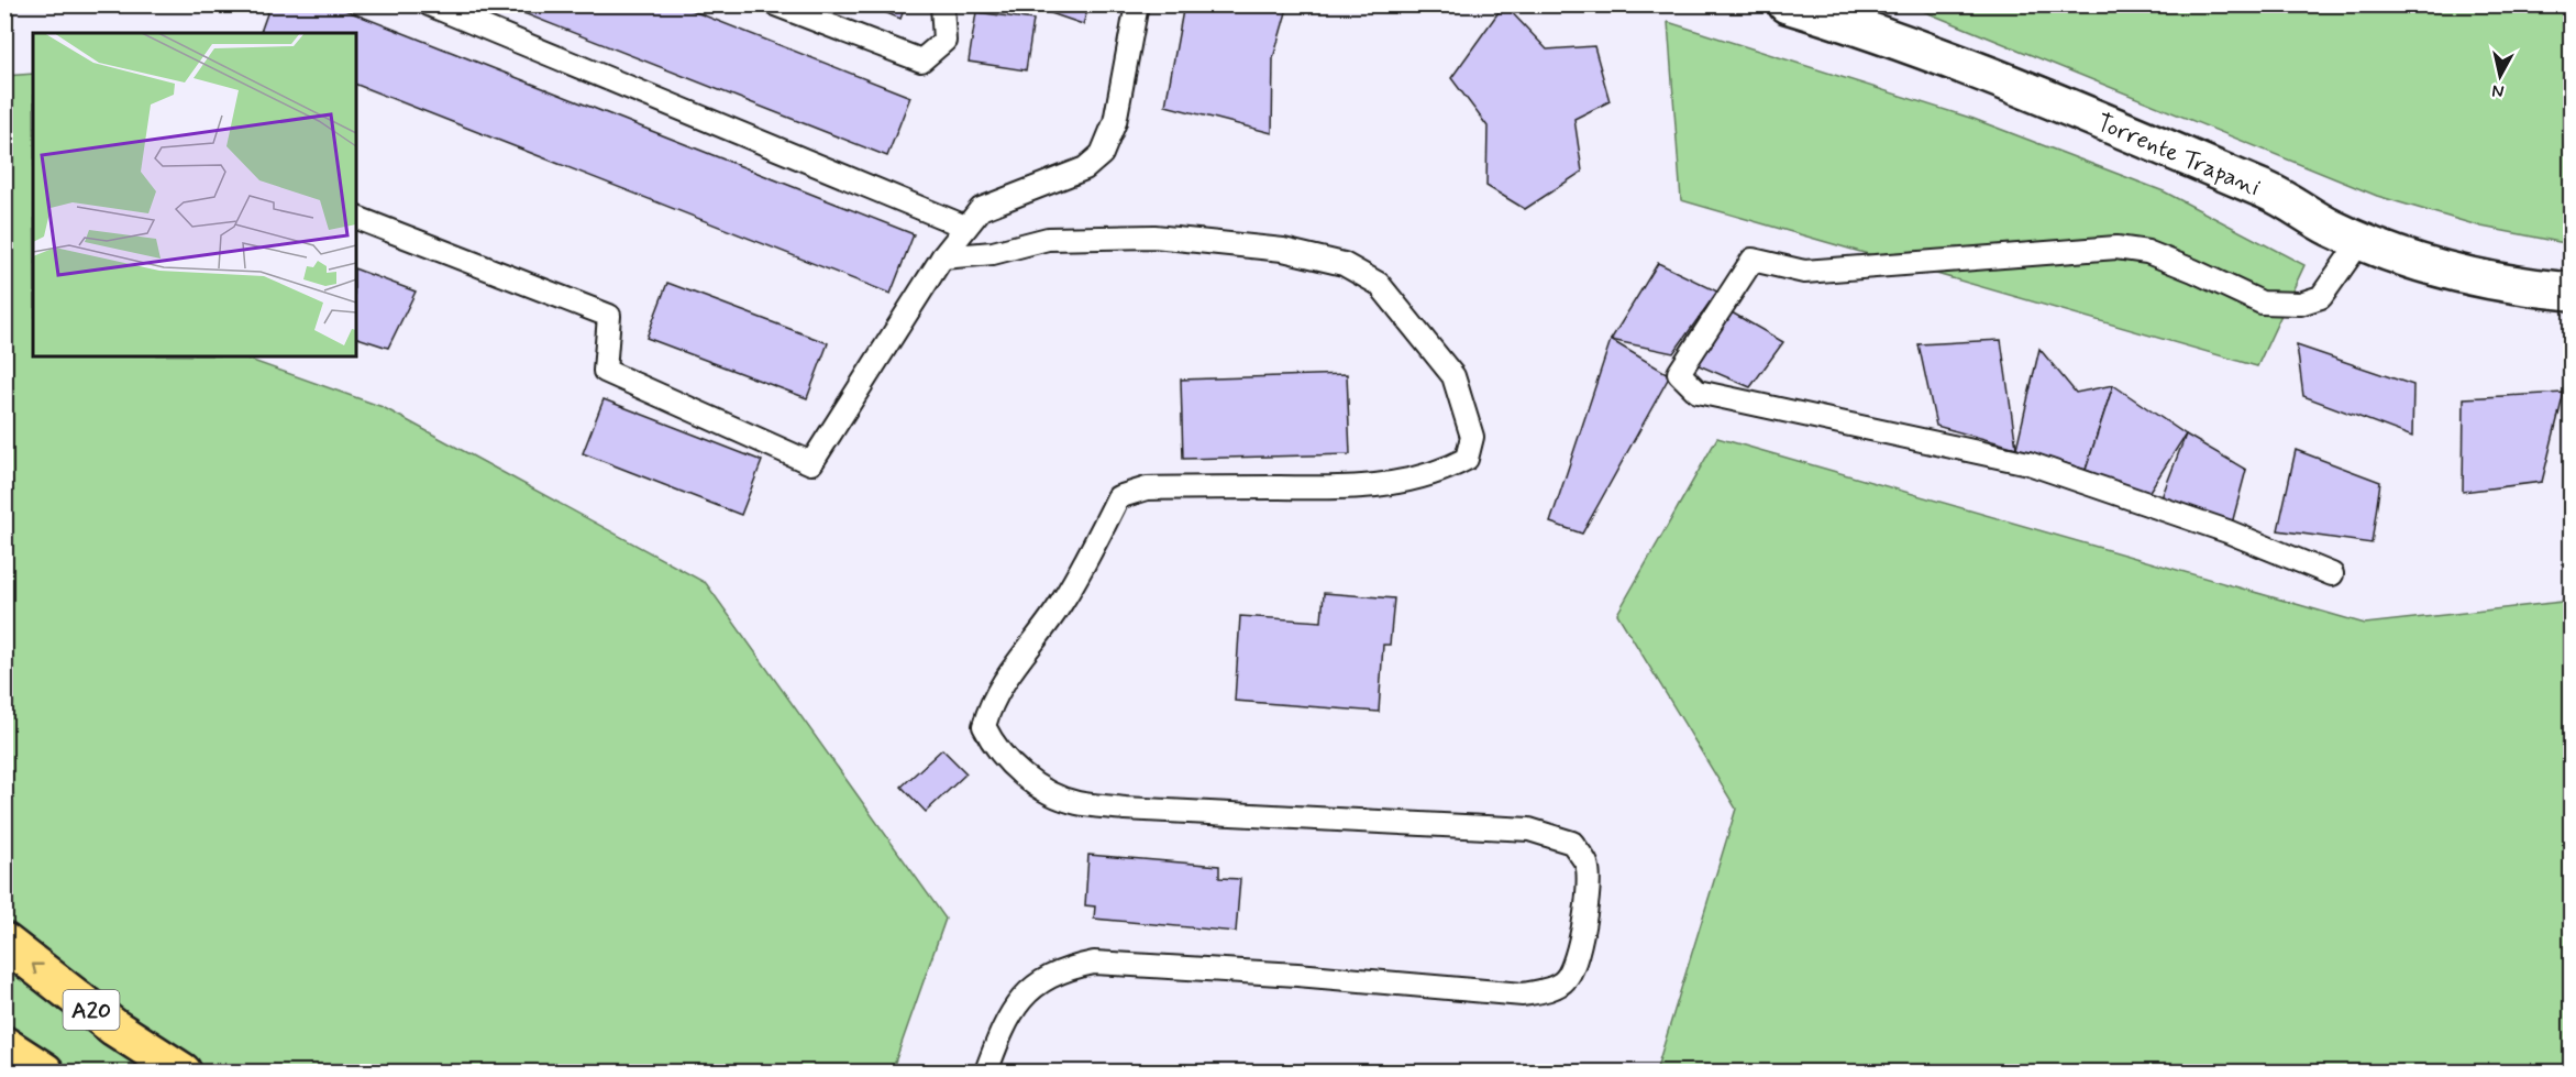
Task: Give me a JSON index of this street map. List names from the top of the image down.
{
  "streets": {
    "highway": ["A20"],
    "street": ["Torrente Trapani"]
  },
  "north": "bottom"
}
